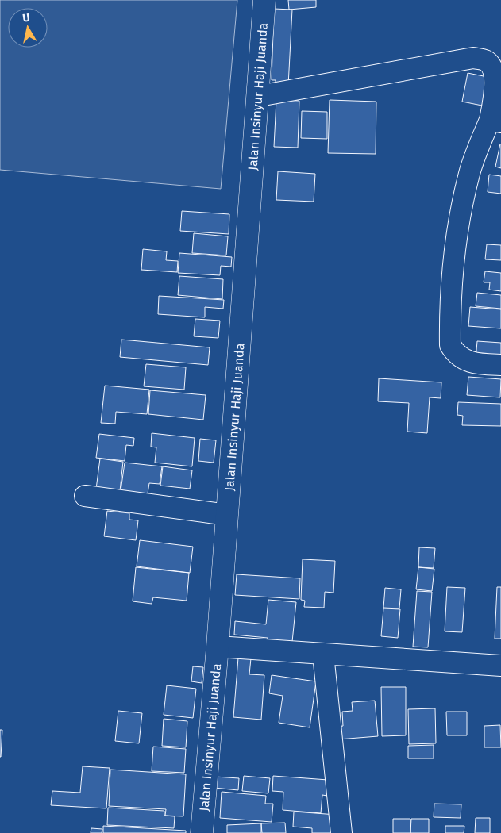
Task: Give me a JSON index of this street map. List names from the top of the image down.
{
  "streets": {
    "main road": ["Jalan Insinyur Haji Juanda"]
  },
  "north": "top"
}
